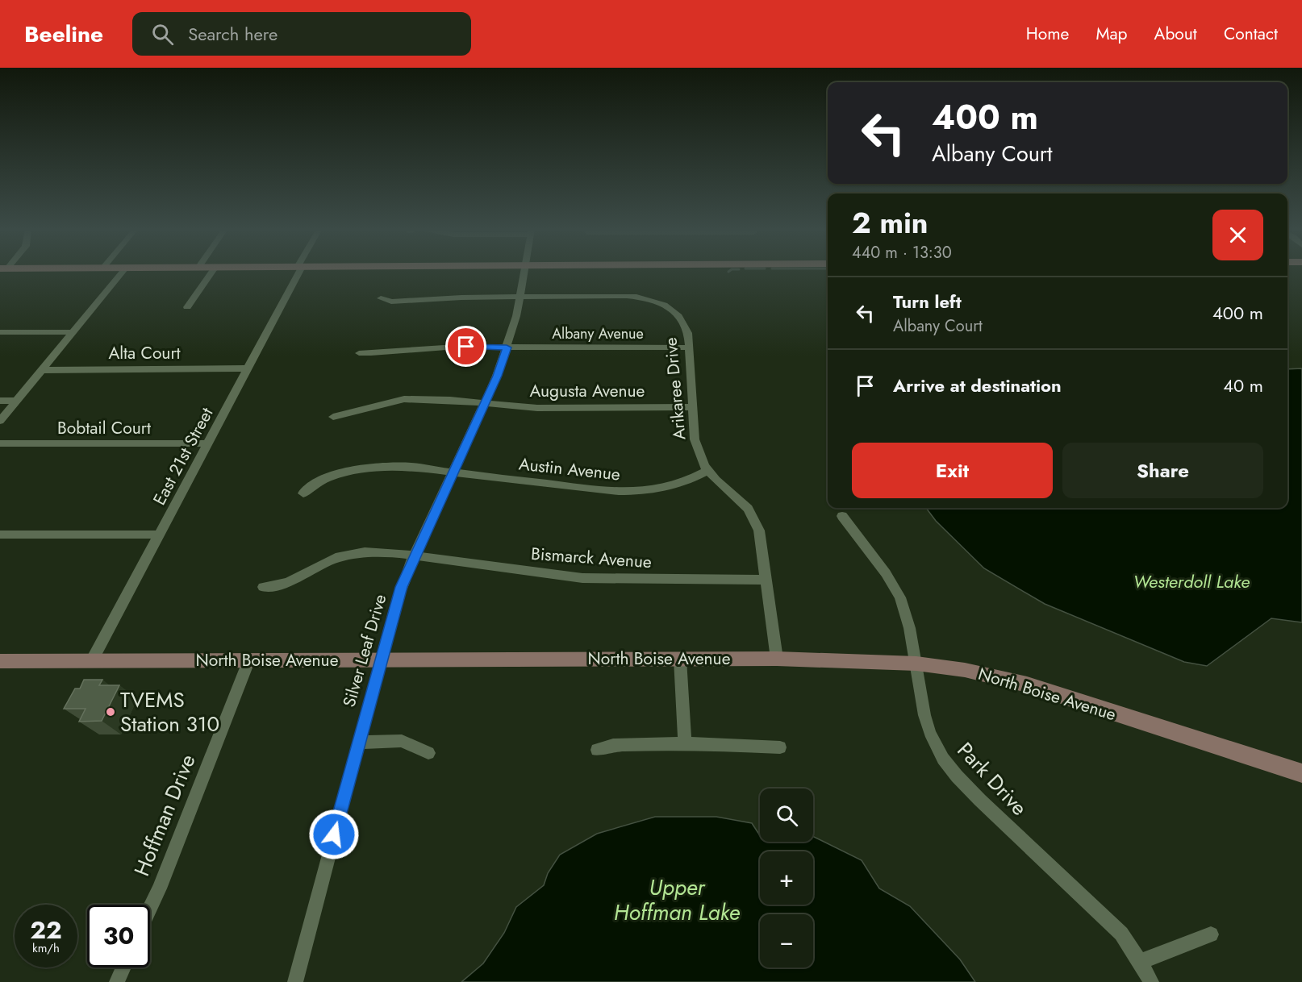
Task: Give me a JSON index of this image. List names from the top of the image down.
{
  "streets": {
    "main road": ["North Boise Avenue"],
    "street": [
      "Albany Avenue",
      "Alta Court",
      "Arikaree Drive",
      "Augusta Avenue",
      "Bobtail Court",
      "East 21st Street",
      "Austin Avenue",
      "Bismarck Avenue",
      "Silver Leaf Drive",
      "Park Drive",
      "Hoffman Drive"
    ]
  },
  "crossings": [
    ["Albany Avenue", "Arikaree Drive"],
    ["Albany Avenue", "Silver Leaf Drive"],
    ["Alta Court", "East 21st Street"],
    ["Arikaree Drive", "Augusta Avenue"],
    ["Arikaree Drive", "Austin Avenue"],
    ["Arikaree Drive", "Bismarck Avenue"],
    ["Arikaree Drive", "Silver Leaf Drive"],
    ["Arikaree Drive", "North Boise Avenue"],
    ["Augusta Avenue", "Silver Leaf Drive"],
    ["Bobtail Court", "East 21st Street"],
    ["East 21st Street", "North Boise Avenue"],
    ["Austin Avenue", "Silver Leaf Drive"],
    ["Bismarck Avenue", "Silver Leaf Drive"],
    ["Silver Leaf Drive", "North Boise Avenue"],
    ["North Boise Avenue", "Park Drive"],
    ["North Boise Avenue", "Hoffman Drive"]
  ],
  "water": ["Westerdoll Lake", "Upper Hoffman Lake"],
  "places": ["TVEMS Station 310"],
  "page": {
    "header": "Beeline",
    "search": "Search here",
    "nav": [
      "Home",
      "Map",
      "About",
      "Contact"
    ],
    "turn": ["400 m", "Albany Court"],
    "heading": ["2 min", "440 m · 13:30"],
    "list": [
      {
        "name": "Turn left",
        "note": "Albany Court",
        "value": "400 m"
      },
      {
        "name": "Arrive at destination",
        "value": "40 m"
      }
    ],
    "buttons": ["Exit", "Share"],
    "map_buttons": ["+", "−"],
    "speed": "22 km/h",
    "limit": "30"
  }
}
